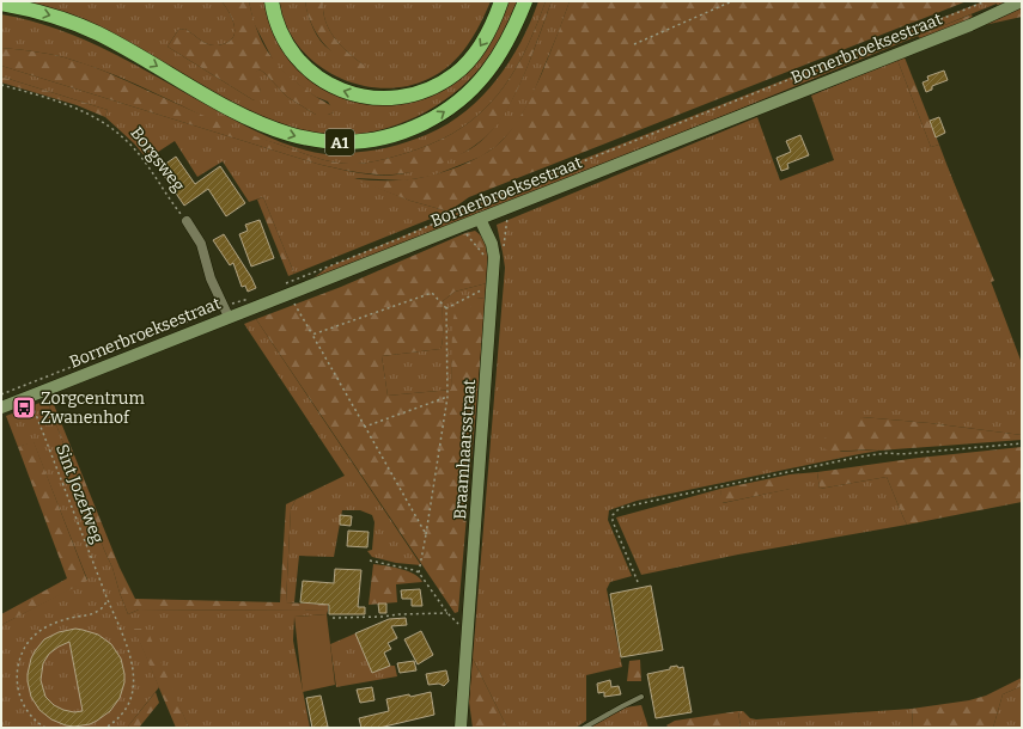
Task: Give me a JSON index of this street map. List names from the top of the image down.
{
  "streets": {
    "highway": ["A1"],
    "main road": ["Bornerbroeksestraat", "Braamhaarsstraat"],
    "path": ["Borgsweg", "Sint Jozefweg"]
  },
  "crossings": [
    ["Bornerbroeksestraat", "Braamhaarsstraat"],
    ["Bornerbroeksestraat", "Sint Jozefweg"]
  ],
  "places": {
    "bus stop": ["Zorgcentrum Zwanenhof"]
  }
}
